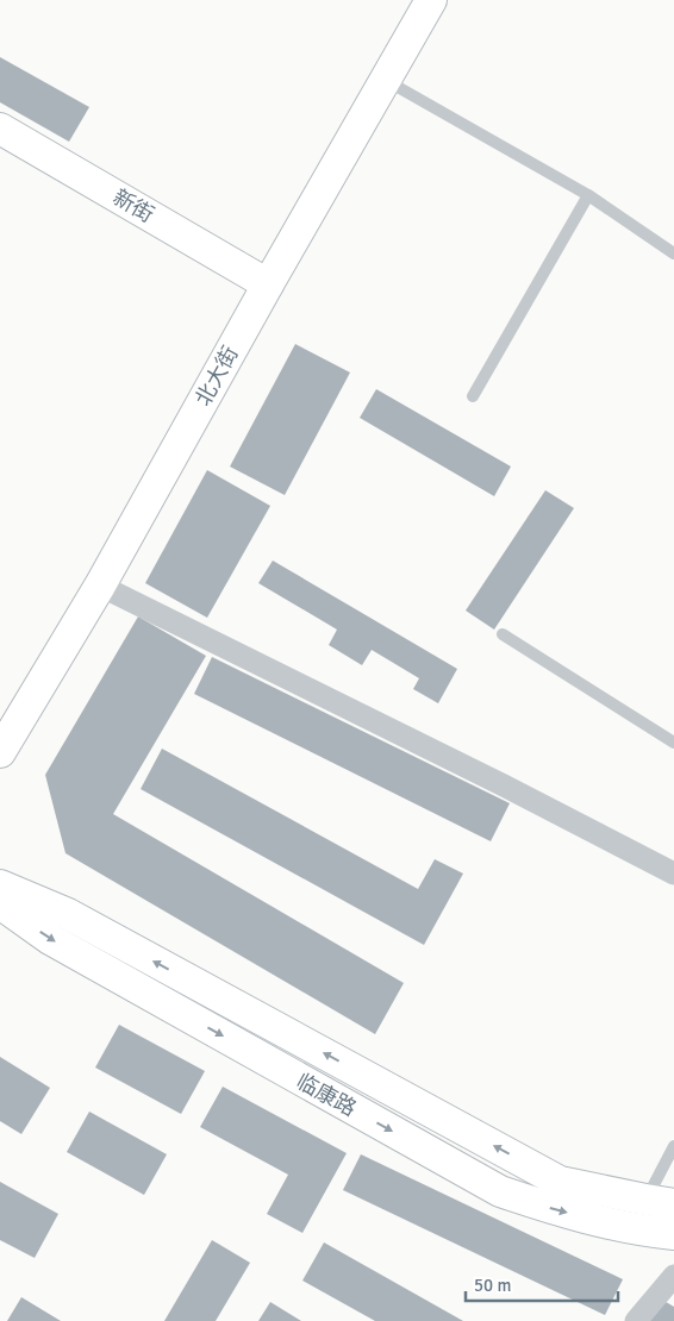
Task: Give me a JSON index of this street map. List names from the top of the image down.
{
  "streets": {
    "main road": ["新街", "北大街", "临康路"]
  },
  "crossings": [
    ["新街", "北大街"]
  ],
  "scale_bar": "50 m"
}
